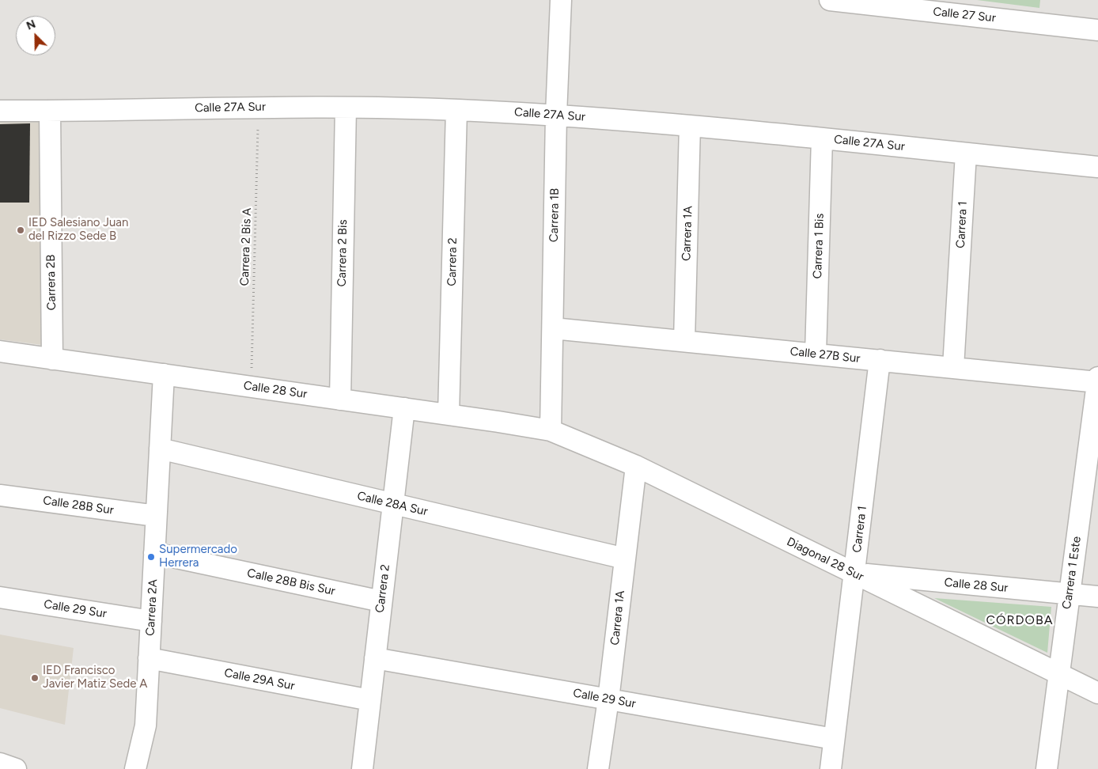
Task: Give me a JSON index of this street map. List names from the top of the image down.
{
  "streets": {
    "street": [
      "Calle 27 Sur",
      "Calle 27A Sur",
      "Carrera 1B",
      "Carrera 1",
      "Carrera 1A",
      "Carrera 1 Bis",
      "Carrera 2 Bis",
      "Carrera 2",
      "Carrera 2B",
      "Calle 27B Sur",
      "Calle 28 Sur",
      "Calle 28A Sur",
      "Calle 28B Sur",
      "Diagonal 28 Sur",
      "Carrera 1 Este",
      "Calle 28B Bis Sur",
      "Carrera 2A",
      "Calle 29 Sur",
      "Calle 29A Sur"
    ],
    "path": ["Carrera 2 Bis A"]
  },
  "crossings": [
    ["Calle 27A Sur", "Carrera 1B"],
    ["Calle 27A Sur", "Carrera 1"],
    ["Calle 27A Sur", "Carrera 1A"],
    ["Calle 27A Sur", "Carrera 1 Bis"],
    ["Calle 27A Sur", "Carrera 2 Bis A"],
    ["Calle 27A Sur", "Carrera 2 Bis"],
    ["Calle 27A Sur", "Carrera 2"],
    ["Calle 27A Sur", "Carrera 2B"],
    ["Carrera 1B", "Calle 27B Sur"],
    ["Carrera 1B", "Calle 28 Sur"],
    ["Carrera 1B", "Diagonal 28 Sur"],
    ["Carrera 1", "Calle 27B Sur"],
    ["Carrera 1", "Calle 28 Sur"],
    ["Carrera 1", "Diagonal 28 Sur"],
    ["Carrera 1", "Calle 29 Sur"],
    ["Carrera 1A", "Calle 27B Sur"],
    ["Carrera 1A", "Calle 28A Sur"],
    ["Carrera 1A", "Diagonal 28 Sur"],
    ["Carrera 1A", "Calle 29 Sur"],
    ["Carrera 1 Bis", "Calle 27B Sur"],
    ["Carrera 2 Bis A", "Calle 28 Sur"],
    ["Carrera 2 Bis", "Calle 28 Sur"],
    ["Carrera 2", "Calle 28 Sur"],
    ["Carrera 2", "Calle 28A Sur"],
    ["Carrera 2", "Calle 28B Bis Sur"],
    ["Carrera 2", "Calle 29 Sur"],
    ["Carrera 2", "Calle 29A Sur"],
    ["Carrera 2B", "Calle 28 Sur"],
    ["Calle 27B Sur", "Carrera 1 Este"],
    ["Calle 28 Sur", "Diagonal 28 Sur"],
    ["Calle 28 Sur", "Carrera 1 Este"],
    ["Calle 28 Sur", "Carrera 2A"],
    ["Calle 28A Sur", "Carrera 2A"],
    ["Calle 28B Sur", "Carrera 2A"],
    ["Diagonal 28 Sur", "Carrera 1 Este"],
    ["Calle 28B Bis Sur", "Carrera 2A"],
    ["Carrera 2A", "Calle 29 Sur"],
    ["Carrera 2A", "Calle 29A Sur"]
  ],
  "districts": ["CÓRDOBA"],
  "places": ["IED Salesiano Juan del Rizzo Sede B", "Supermercado Herrera", "IED Francisco Javier Matiz Sede A"],
  "north": "top left"
}
